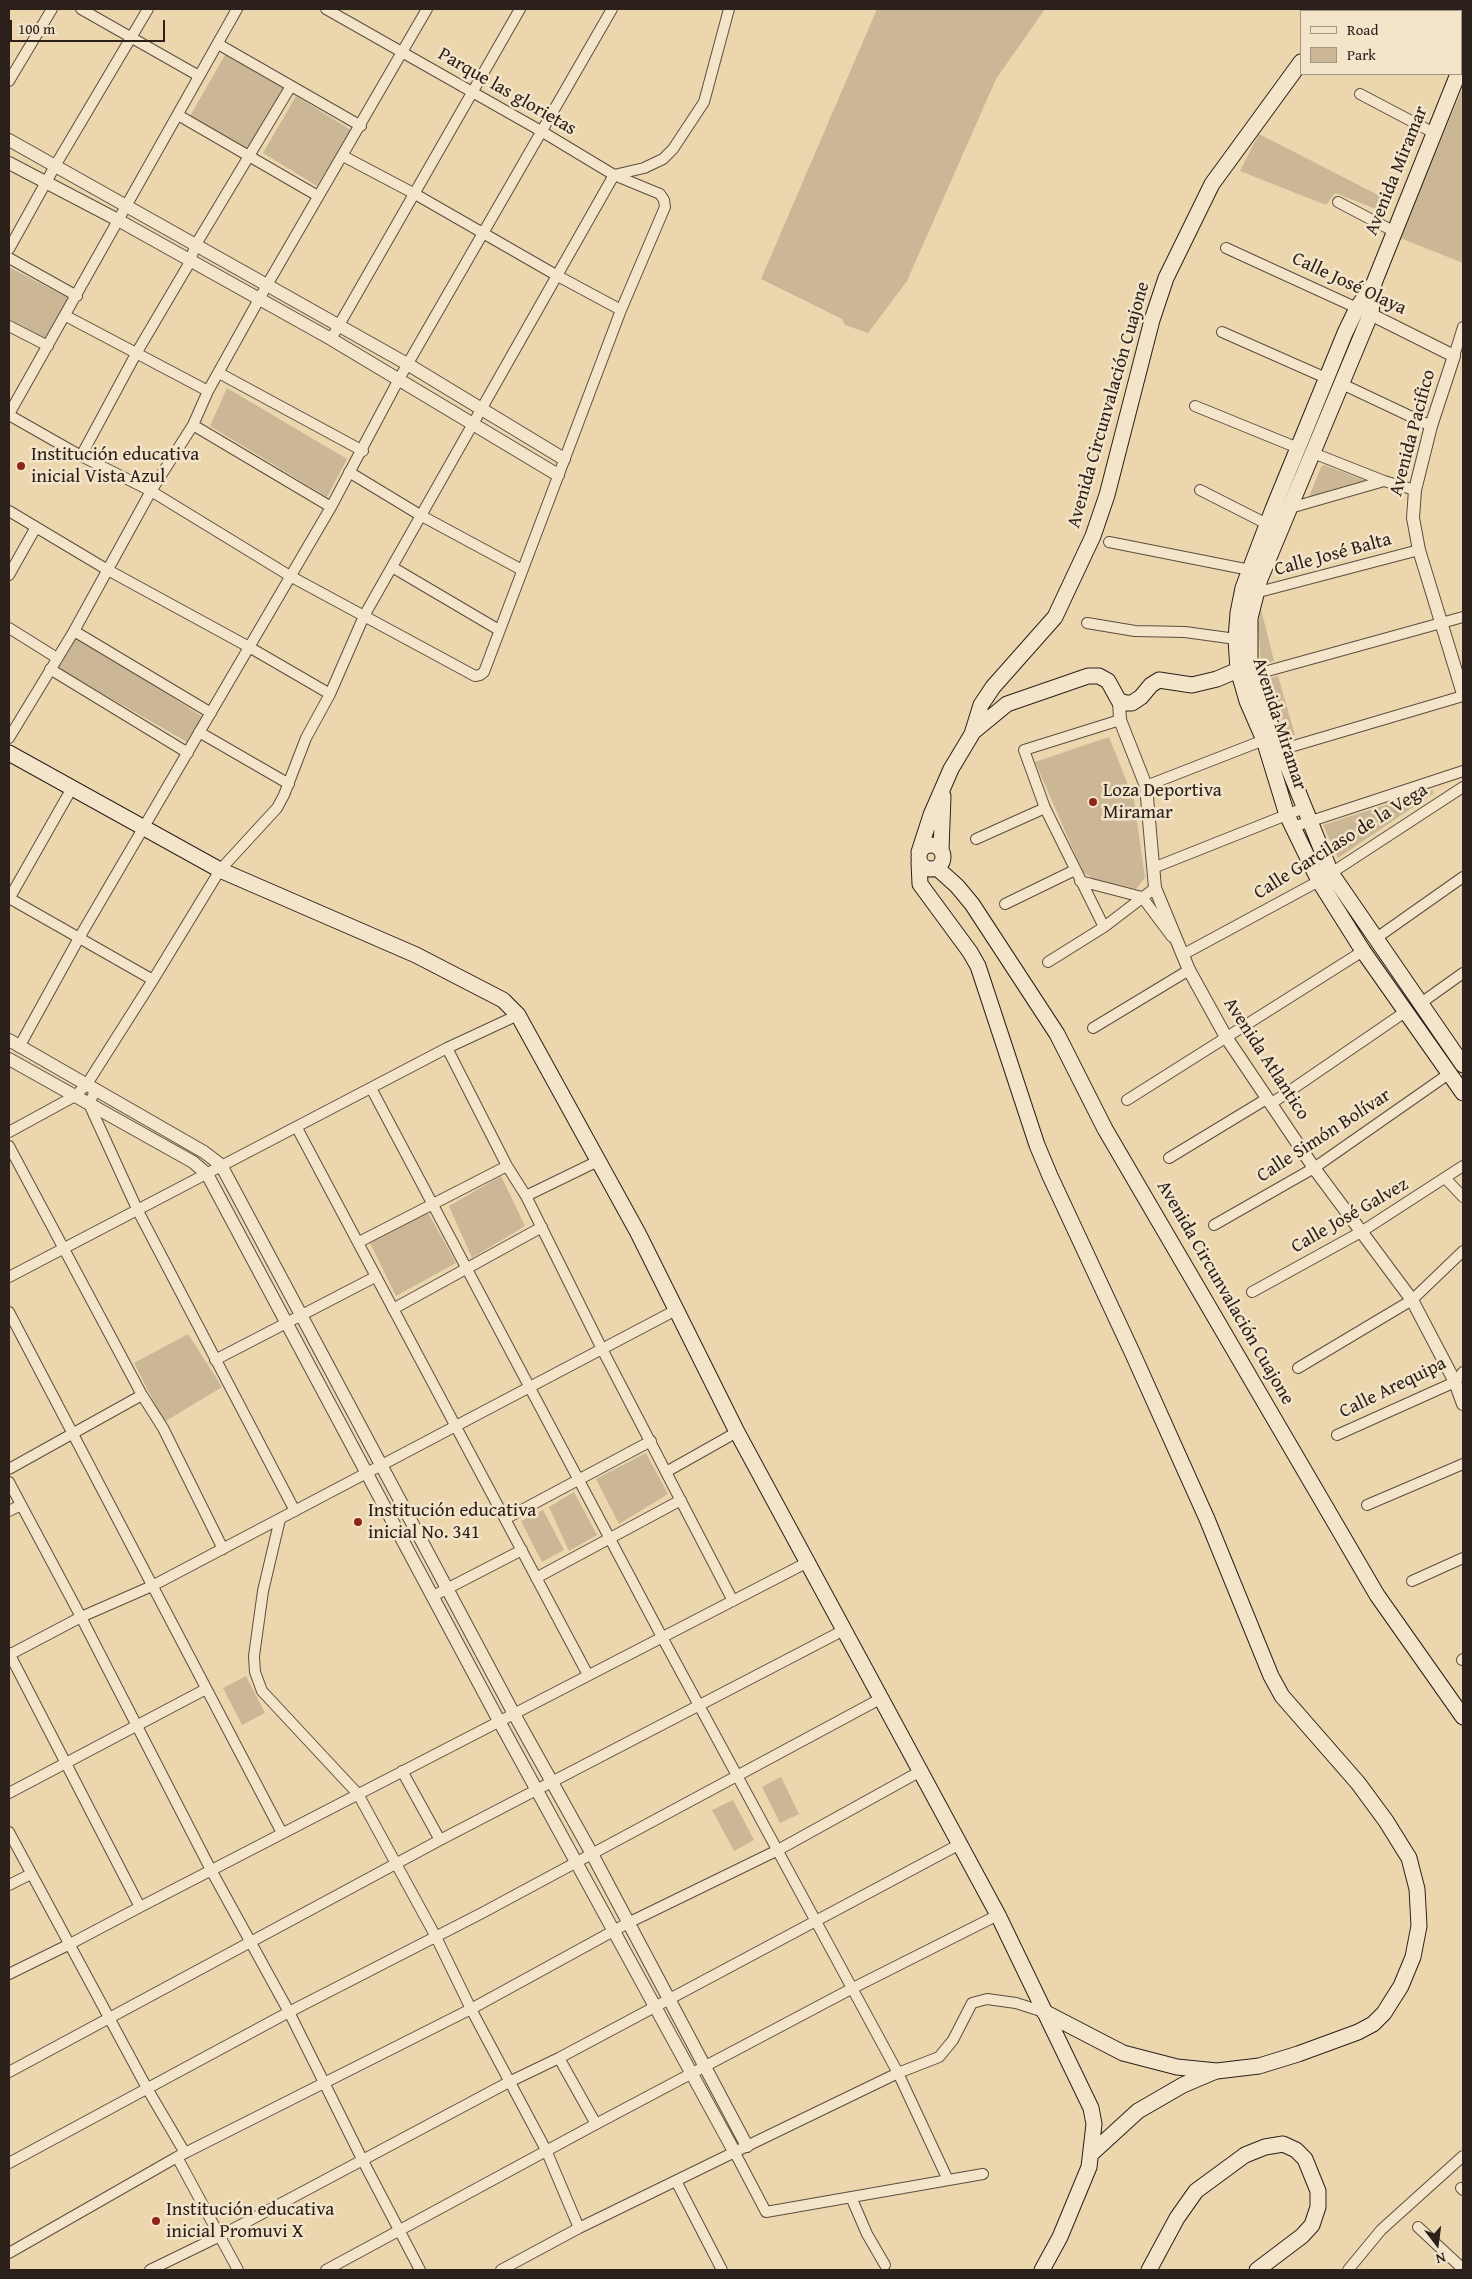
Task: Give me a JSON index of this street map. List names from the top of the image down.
{
  "streets": {
    "main road": ["Avenida Miramar", "Avenida Circunvalación Cuajone"],
    "street": [
      "Parque las glorietas",
      "Calle José Olaya",
      "Avenida Pacifico",
      "Calle José Balta",
      "Calle Garcilaso de la Vega",
      "Avenida Atlantico",
      "Calle Simón Bolívar",
      "Calle José Galvez",
      "Calle Arequipa"
    ]
  },
  "crossings": [
    ["Avenida Miramar", "Calle José Olaya"],
    ["Avenida Miramar", "Calle José Balta"],
    ["Avenida Miramar", "Calle Garcilaso de la Vega"],
    ["Avenida Miramar", "Calle Simón Bolívar"],
    ["Calle José Olaya", "Avenida Pacifico"],
    ["Avenida Pacifico", "Calle José Balta"],
    ["Calle Garcilaso de la Vega", "Avenida Atlantico"],
    ["Avenida Atlantico", "Calle Simón Bolívar"],
    ["Avenida Atlantico", "Calle José Galvez"],
    ["Avenida Atlantico", "Calle Arequipa"]
  ],
  "places": [
    "Institución educativa inicial Vista Azul",
    "Loza Deportiva Miramar",
    "Institución educativa inicial No. 341",
    "Institución educativa inicial Promuvi X"
  ],
  "legend": ["Road", "Park"],
  "scale_bar": "100 m",
  "north": "bottom"
}
